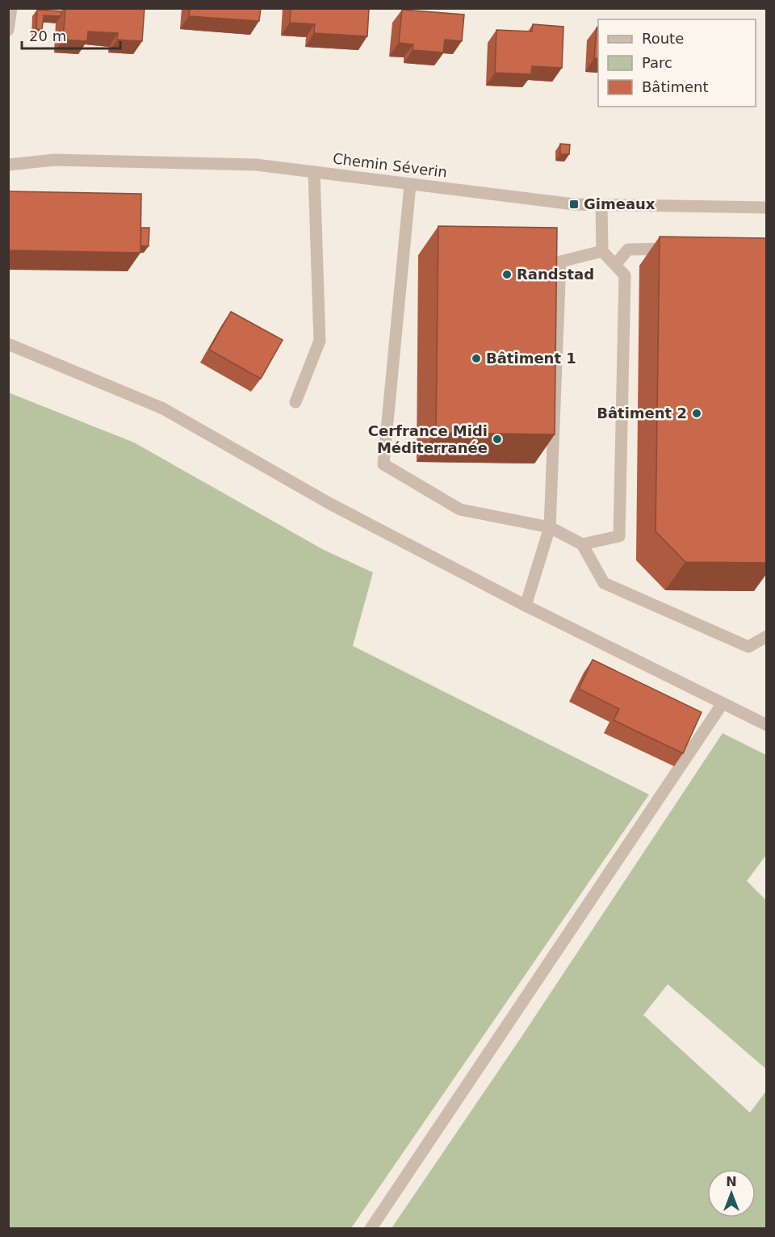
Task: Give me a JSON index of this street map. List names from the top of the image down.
{
  "streets": {
    "street": ["Chemin Séverin"]
  },
  "places": {
    "transit": ["Gimeaux"],
    "other": [
      "Randstad",
      "Bâtiment 1",
      "Bâtiment 2",
      "Cerfrance Midi Méditerranée"
    ]
  },
  "legend": ["Route", "Parc", "Bâtiment"],
  "scale_bar": "20 m",
  "north": "top"
}
